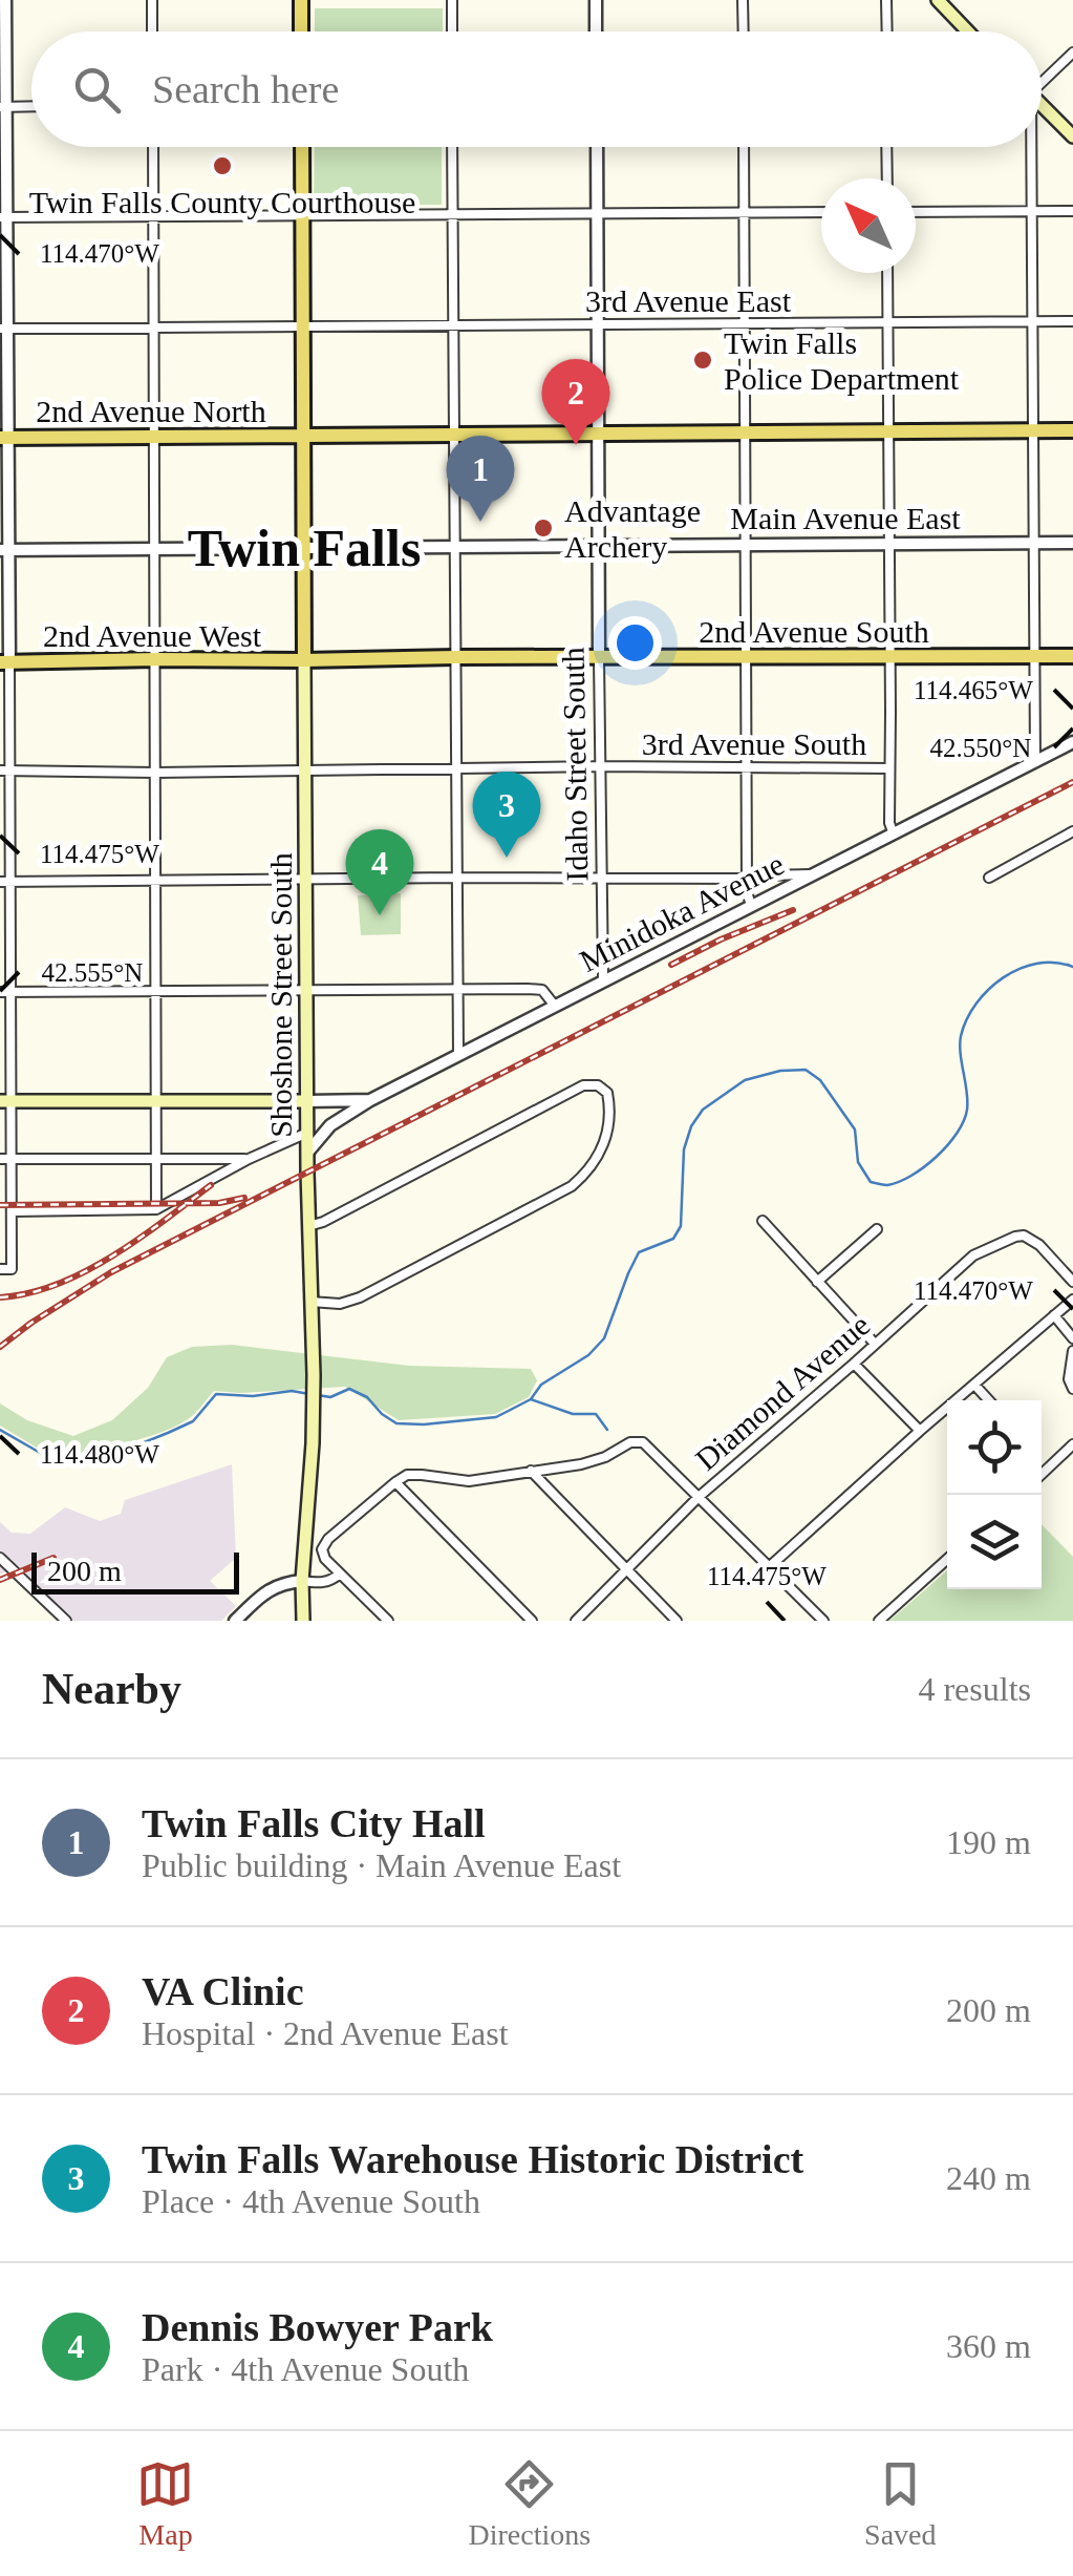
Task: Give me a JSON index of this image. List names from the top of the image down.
{
  "streets": {
    "main road": [
      "2nd Avenue North",
      "2nd Avenue South",
      "2nd Avenue West",
      "Shoshone Street South"
    ],
    "street": [
      "3rd Avenue East",
      "Main Avenue East",
      "3rd Avenue South",
      "Idaho Street South",
      "Minidoka Avenue",
      "Diamond Avenue"
    ]
  },
  "crossings": [
    ["3rd Avenue East", "Idaho Street South"],
    ["3rd Avenue East", "Shoshone Street South"],
    ["2nd Avenue North", "Idaho Street South"],
    ["2nd Avenue North", "Shoshone Street South"],
    ["Main Avenue East", "Idaho Street South"],
    ["Main Avenue East", "Shoshone Street South"],
    ["2nd Avenue South", "2nd Avenue West"],
    ["2nd Avenue South", "Idaho Street South"],
    ["2nd Avenue South", "Shoshone Street South"],
    ["2nd Avenue West", "Shoshone Street South"],
    ["3rd Avenue South", "Idaho Street South"],
    ["3rd Avenue South", "Shoshone Street South"],
    ["Idaho Street South", "Minidoka Avenue"],
    ["Minidoka Avenue", "Shoshone Street South"]
  ],
  "districts": ["Twin Falls"],
  "places": ["Twin Falls County Courthouse", "Twin Falls Police Department", "Advantage Archery"],
  "scale_bar": "200 m",
  "north": "top left",
  "page": {
    "search": "Search here",
    "pins": [
      "2",
      "1",
      "3",
      "4"
    ],
    "scale": "200 m",
    "heading": ["Nearby", "4 results"],
    "list": [
      {
        "mark": "1",
        "name": "Twin Falls City Hall",
        "note": "Public building · Main Avenue East",
        "value": "190 m"
      },
      {
        "mark": "2",
        "name": "VA Clinic",
        "note": "Hospital · 2nd Avenue East",
        "value": "200 m"
      },
      {
        "mark": "3",
        "name": "Twin Falls Warehouse Historic District",
        "note": "Place · 4th Avenue South",
        "value": "240 m"
      },
      {
        "mark": "4",
        "name": "Dennis Bowyer Park",
        "note": "Park · 4th Avenue South",
        "value": "360 m"
      }
    ],
    "nav": ["Map", "Directions", "Saved"]
  },
  "coordinates": [
    "114.470°W",
    "114.465°W",
    "42.550°N",
    "114.475°W",
    "42.555°N",
    "114.480°W"
  ]
}
